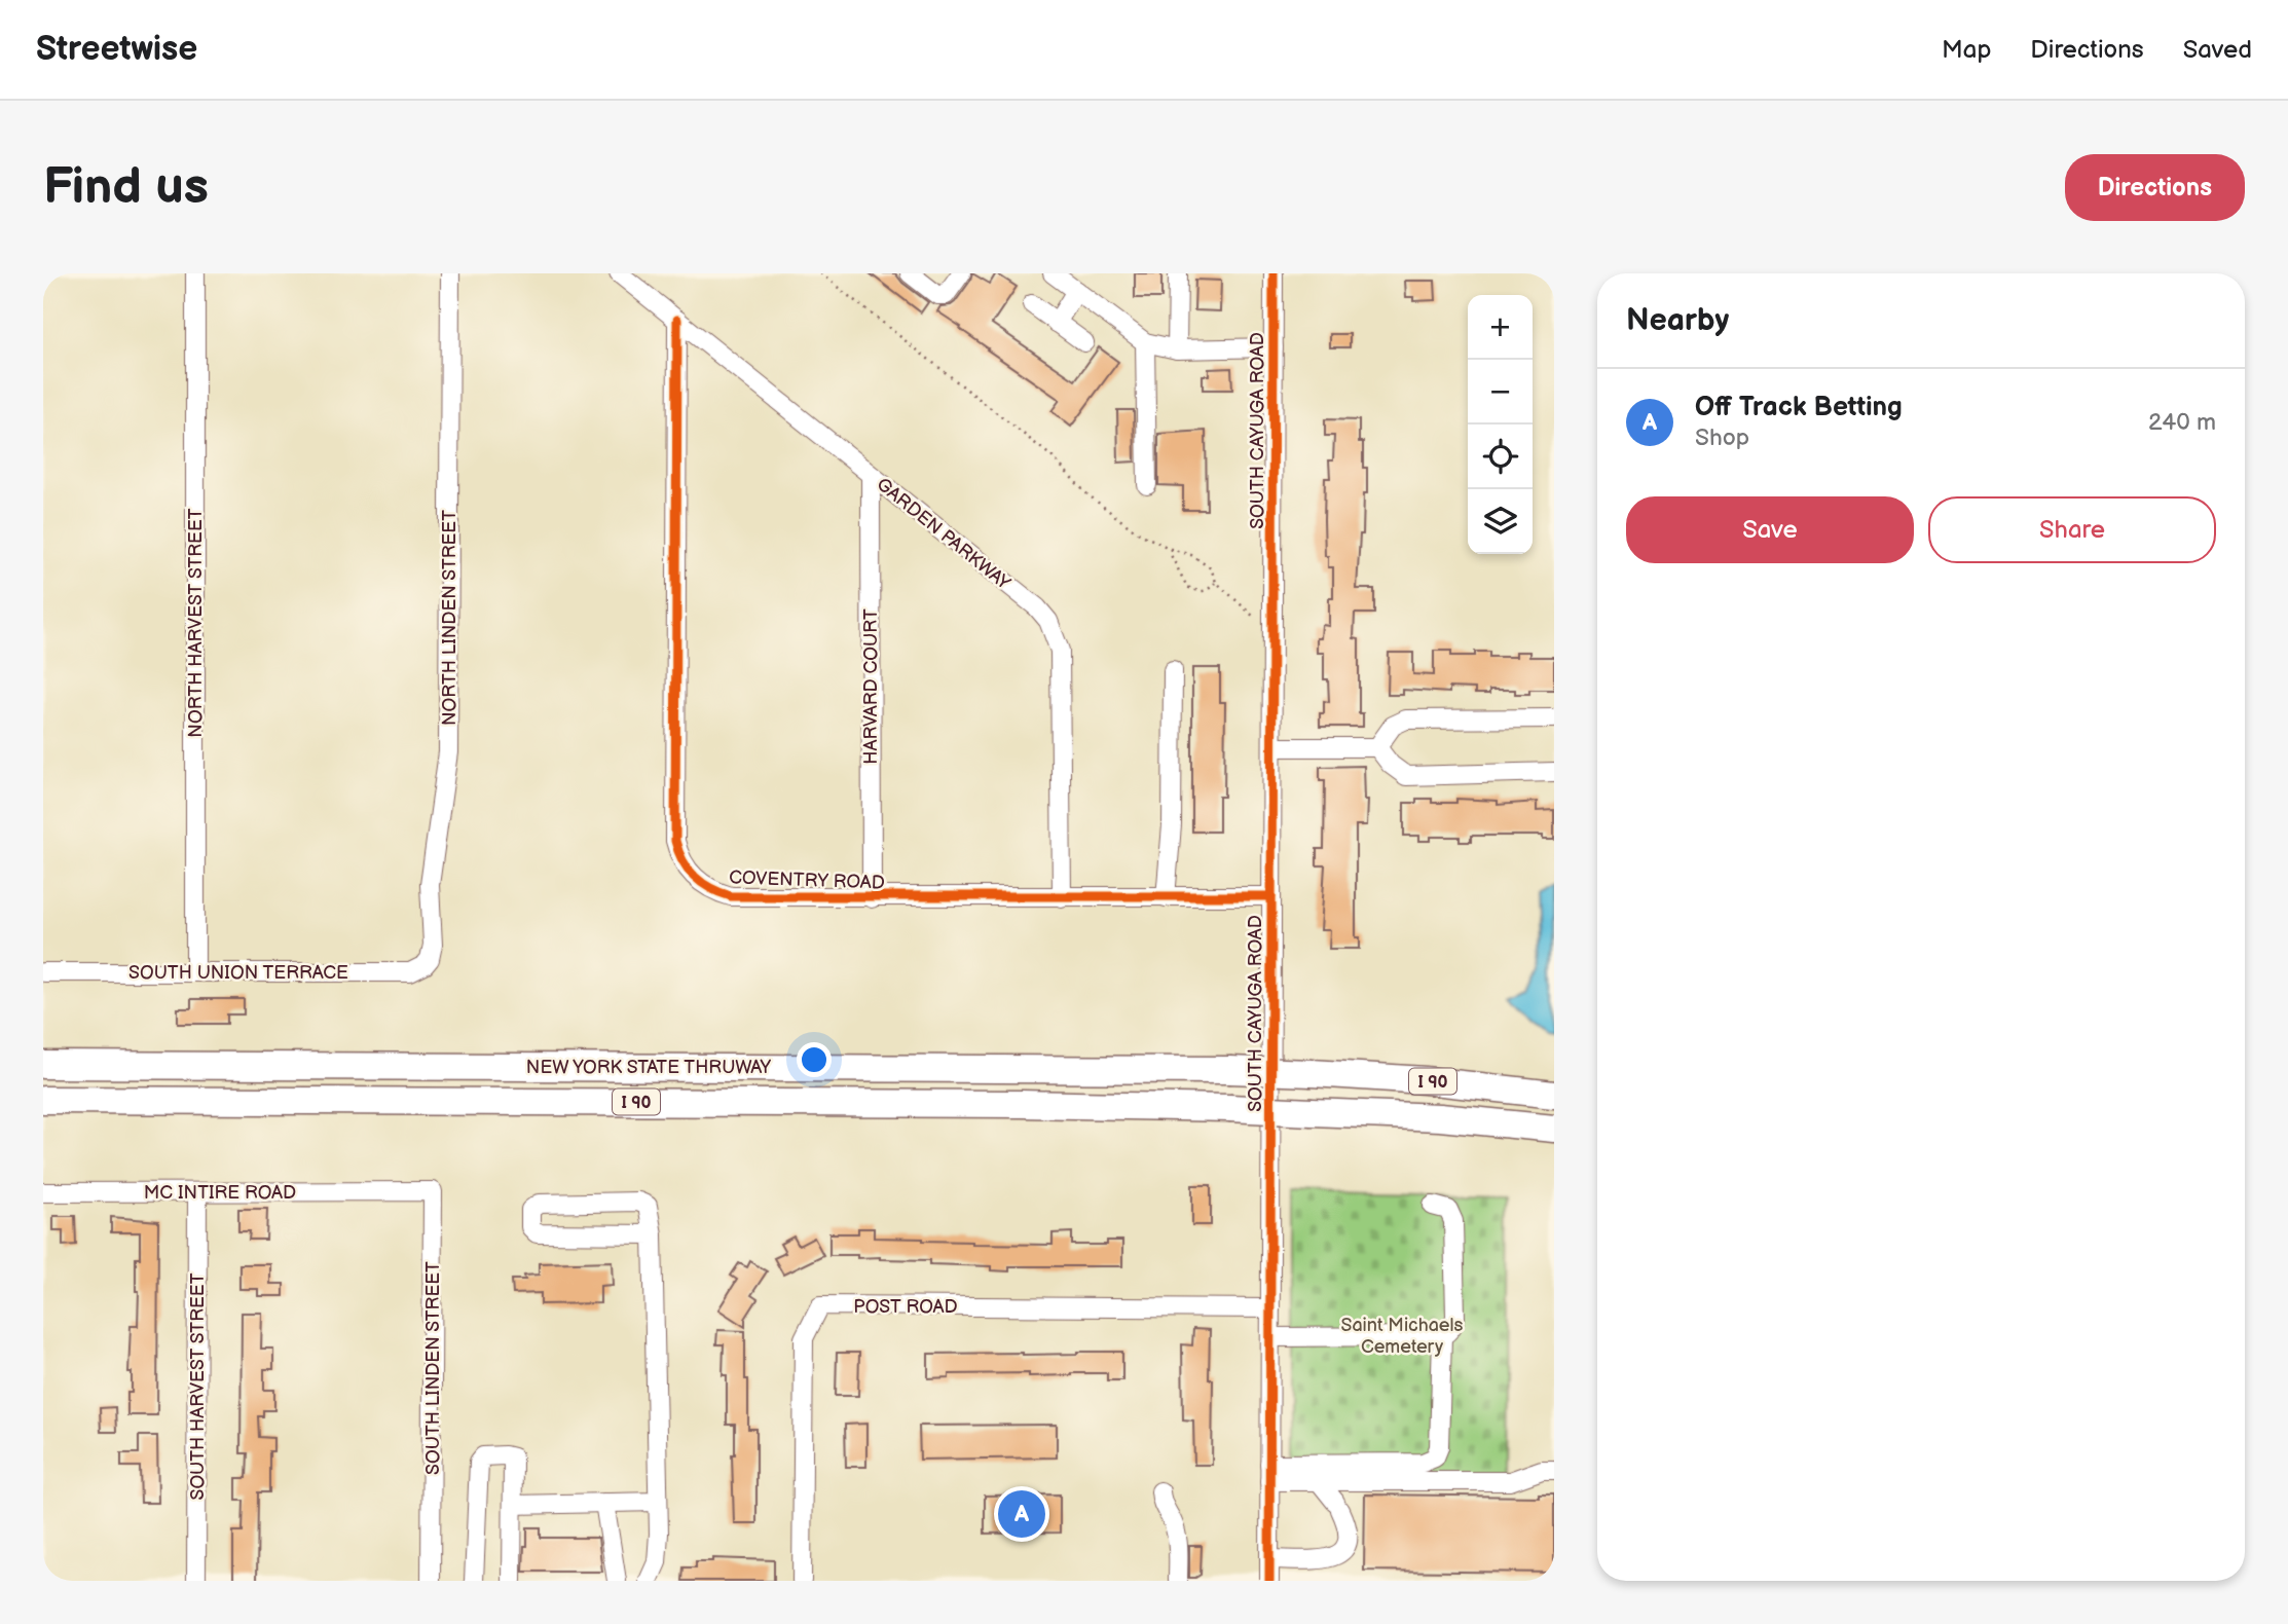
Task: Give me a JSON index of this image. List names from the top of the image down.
{
  "streets": {
    "highway": ["NEW YORK STATE THRUWAY", "I 90"],
    "street": [
      "SOUTH CAYUGA ROAD",
      "GARDEN PARKWAY",
      "NORTH LINDEN STREET",
      "NORTH HARVEST STREET",
      "HARVARD COURT",
      "COVENTRY ROAD",
      "SOUTH UNION TERRACE",
      "MC INTIRE ROAD",
      "POST ROAD",
      "SOUTH LINDEN STREET",
      "SOUTH HARVEST STREET"
    ]
  },
  "crossings": [
    ["SOUTH CAYUGA ROAD", "COVENTRY ROAD"],
    ["SOUTH CAYUGA ROAD", "POST ROAD"],
    ["GARDEN PARKWAY", "HARVARD COURT"],
    ["GARDEN PARKWAY", "COVENTRY ROAD"],
    ["NORTH LINDEN STREET", "SOUTH UNION TERRACE"],
    ["NORTH HARVEST STREET", "SOUTH UNION TERRACE"],
    ["HARVARD COURT", "COVENTRY ROAD"],
    ["MC INTIRE ROAD", "SOUTH LINDEN STREET"],
    ["MC INTIRE ROAD", "SOUTH HARVEST STREET"]
  ],
  "parks": ["Saint Michaels Cemetery"],
  "page": {
    "header": "Streetwise",
    "nav": ["Map", "Directions", "Saved"],
    "buttons": [
      "Directions",
      ["Save", "Share"]
    ],
    "title": "Find us",
    "heading": "Nearby",
    "map_buttons": ["+", "−"],
    "list": [
      {
        "mark": "A",
        "name": "Off Track Betting",
        "note": "Shop",
        "value": "240 m"
      }
    ],
    "pins": "A"
  }
}
